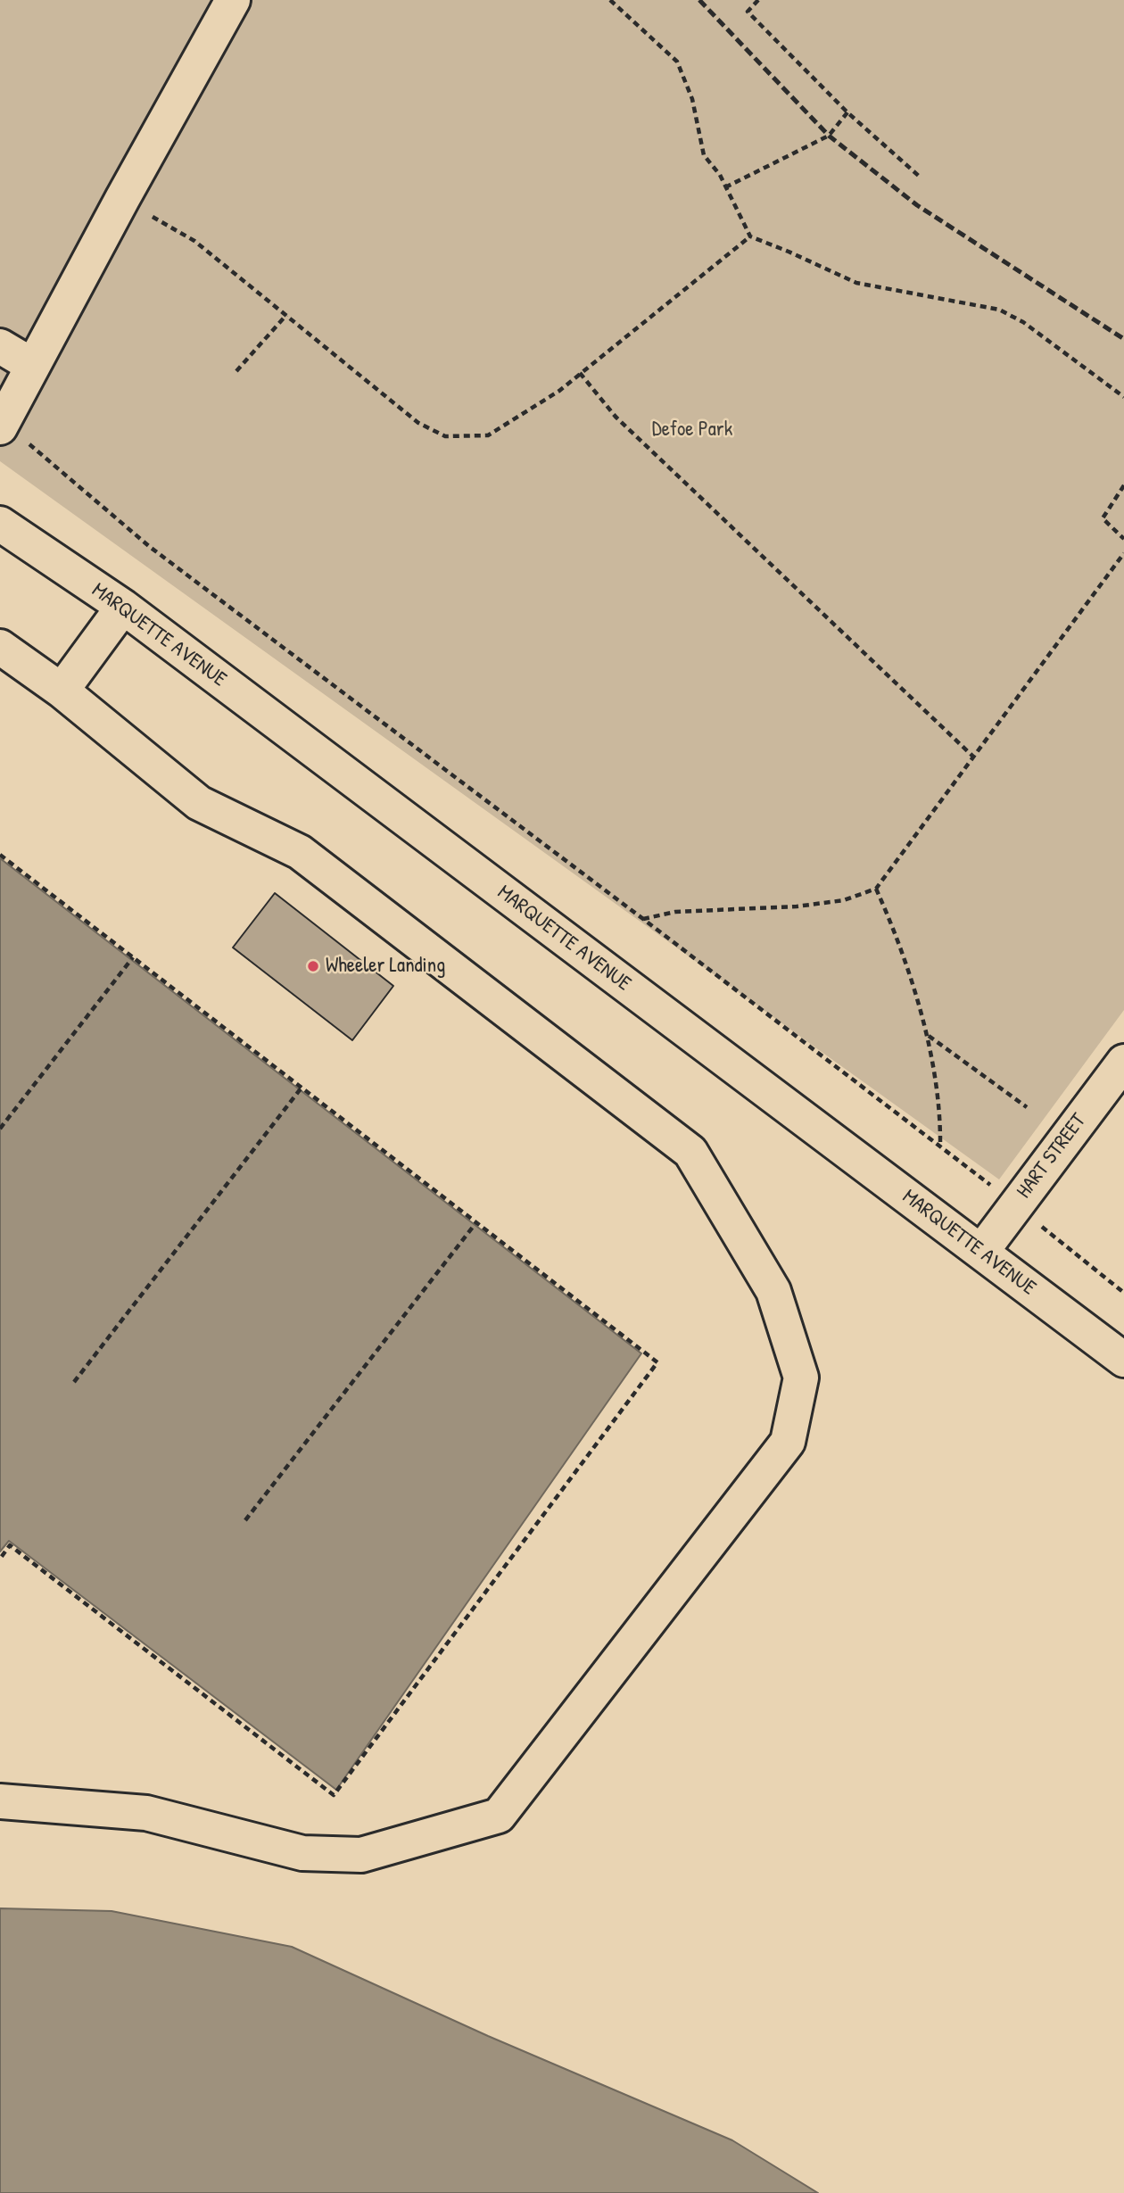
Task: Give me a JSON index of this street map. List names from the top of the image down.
{
  "streets": {
    "street": ["MARQUETTE AVENUE", "HART STREET"]
  },
  "crossings": [
    ["MARQUETTE AVENUE", "HART STREET"]
  ],
  "parks": ["Defoe Park"],
  "places": ["Wheeler Landing"]
}
